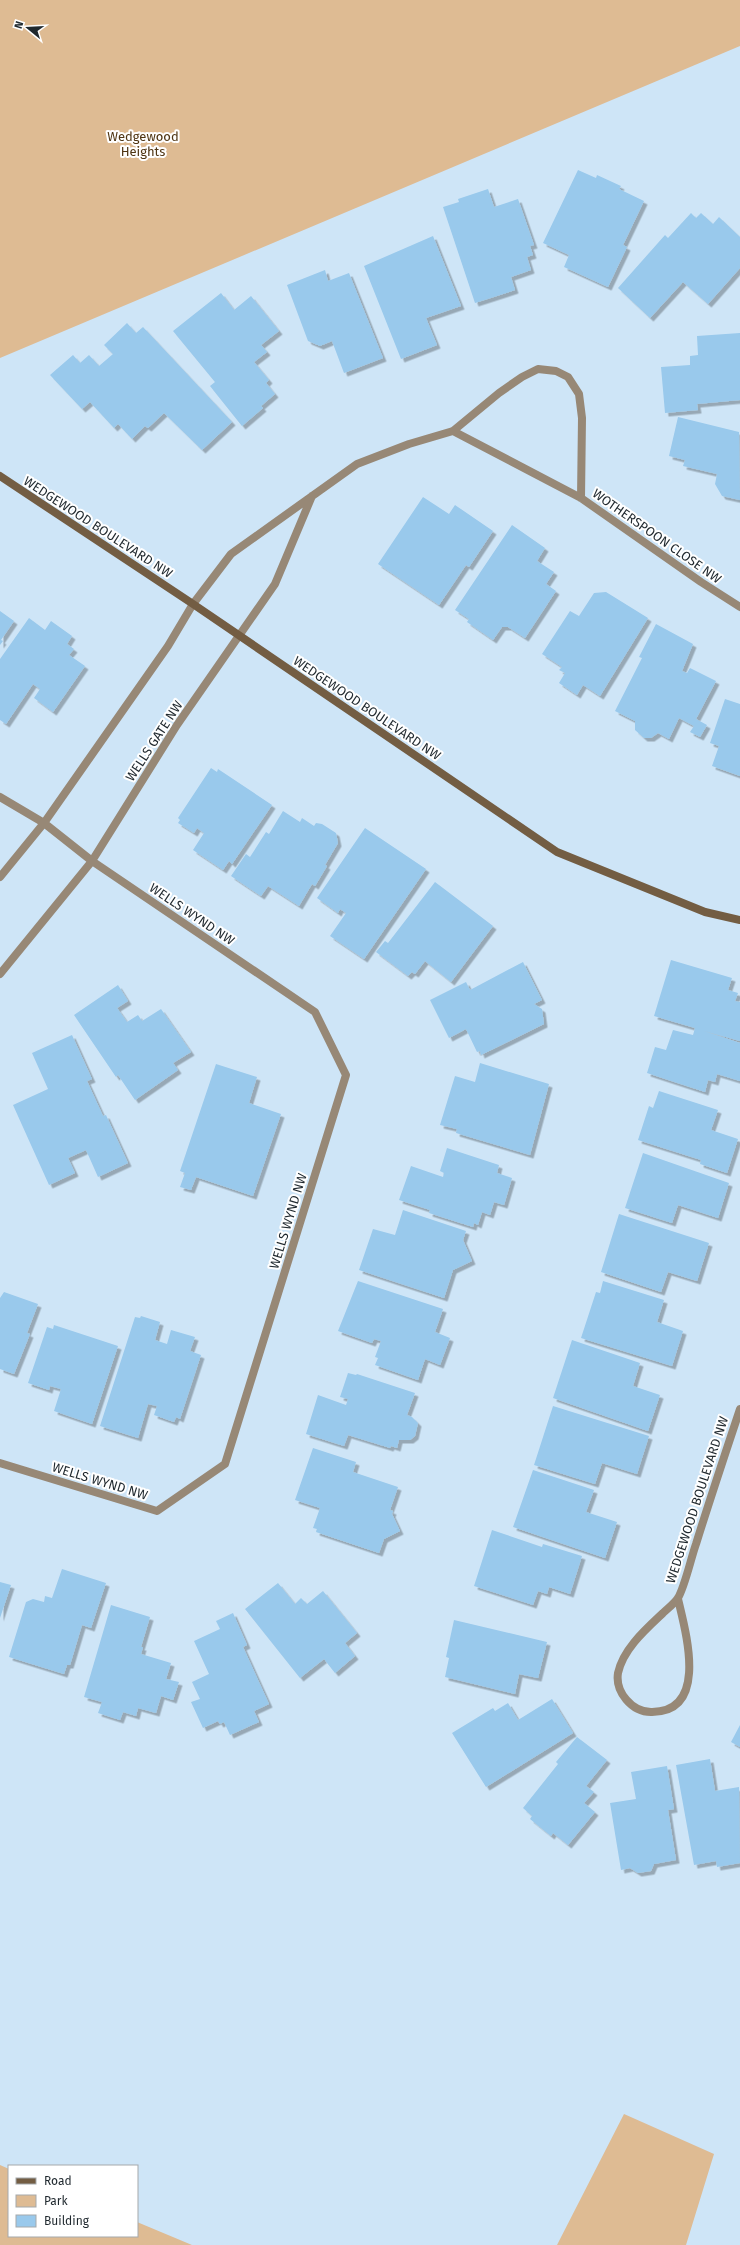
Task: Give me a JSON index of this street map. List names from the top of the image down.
{
  "streets": {
    "street": [
      "WEDGEWOOD BOULEVARD NW",
      "WOTHERSPOON CLOSE NW",
      "WELLS GATE NW",
      "WELLS WYND NW"
    ]
  },
  "crossings": [
    ["WEDGEWOOD BOULEVARD NW", "WOTHERSPOON CLOSE NW"],
    ["WEDGEWOOD BOULEVARD NW", "WELLS GATE NW"],
    ["WELLS GATE NW", "WELLS WYND NW"]
  ],
  "parks": ["Wedgewood Heights"],
  "legend": ["Road", "Park", "Building"],
  "north": "left"
}
